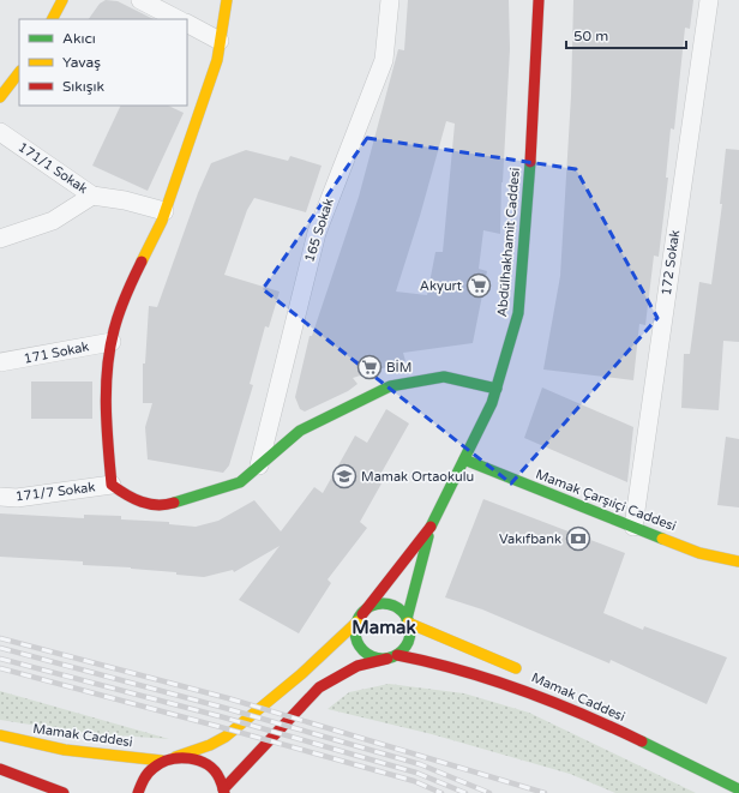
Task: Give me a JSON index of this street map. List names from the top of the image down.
{
  "streets": {
    "main road": ["Abdülhakhamit Caddesi", "Mamak Çarşıiçi Caddesi", "Mamak Caddesi"],
    "street": [
      "171/1 Sokak",
      "165 Sokak",
      "172 Sokak",
      "171 Sokak",
      "171/7 Sokak"
    ]
  },
  "crossings": [
    ["Abdülhakhamit Caddesi", "Mamak Çarşıiçi Caddesi"],
    ["172 Sokak", "Mamak Çarşıiçi Caddesi"]
  ],
  "districts": ["Mamak"],
  "places": {
    "supermarket": ["Akyurt", "BİM"],
    "school or university": ["Mamak Ortaokulu"],
    "bank": ["Vakıfbank"]
  },
  "legend": ["Akıcı", "Yavaş", "Sıkışık"],
  "scale_bar": "50 m"
}
